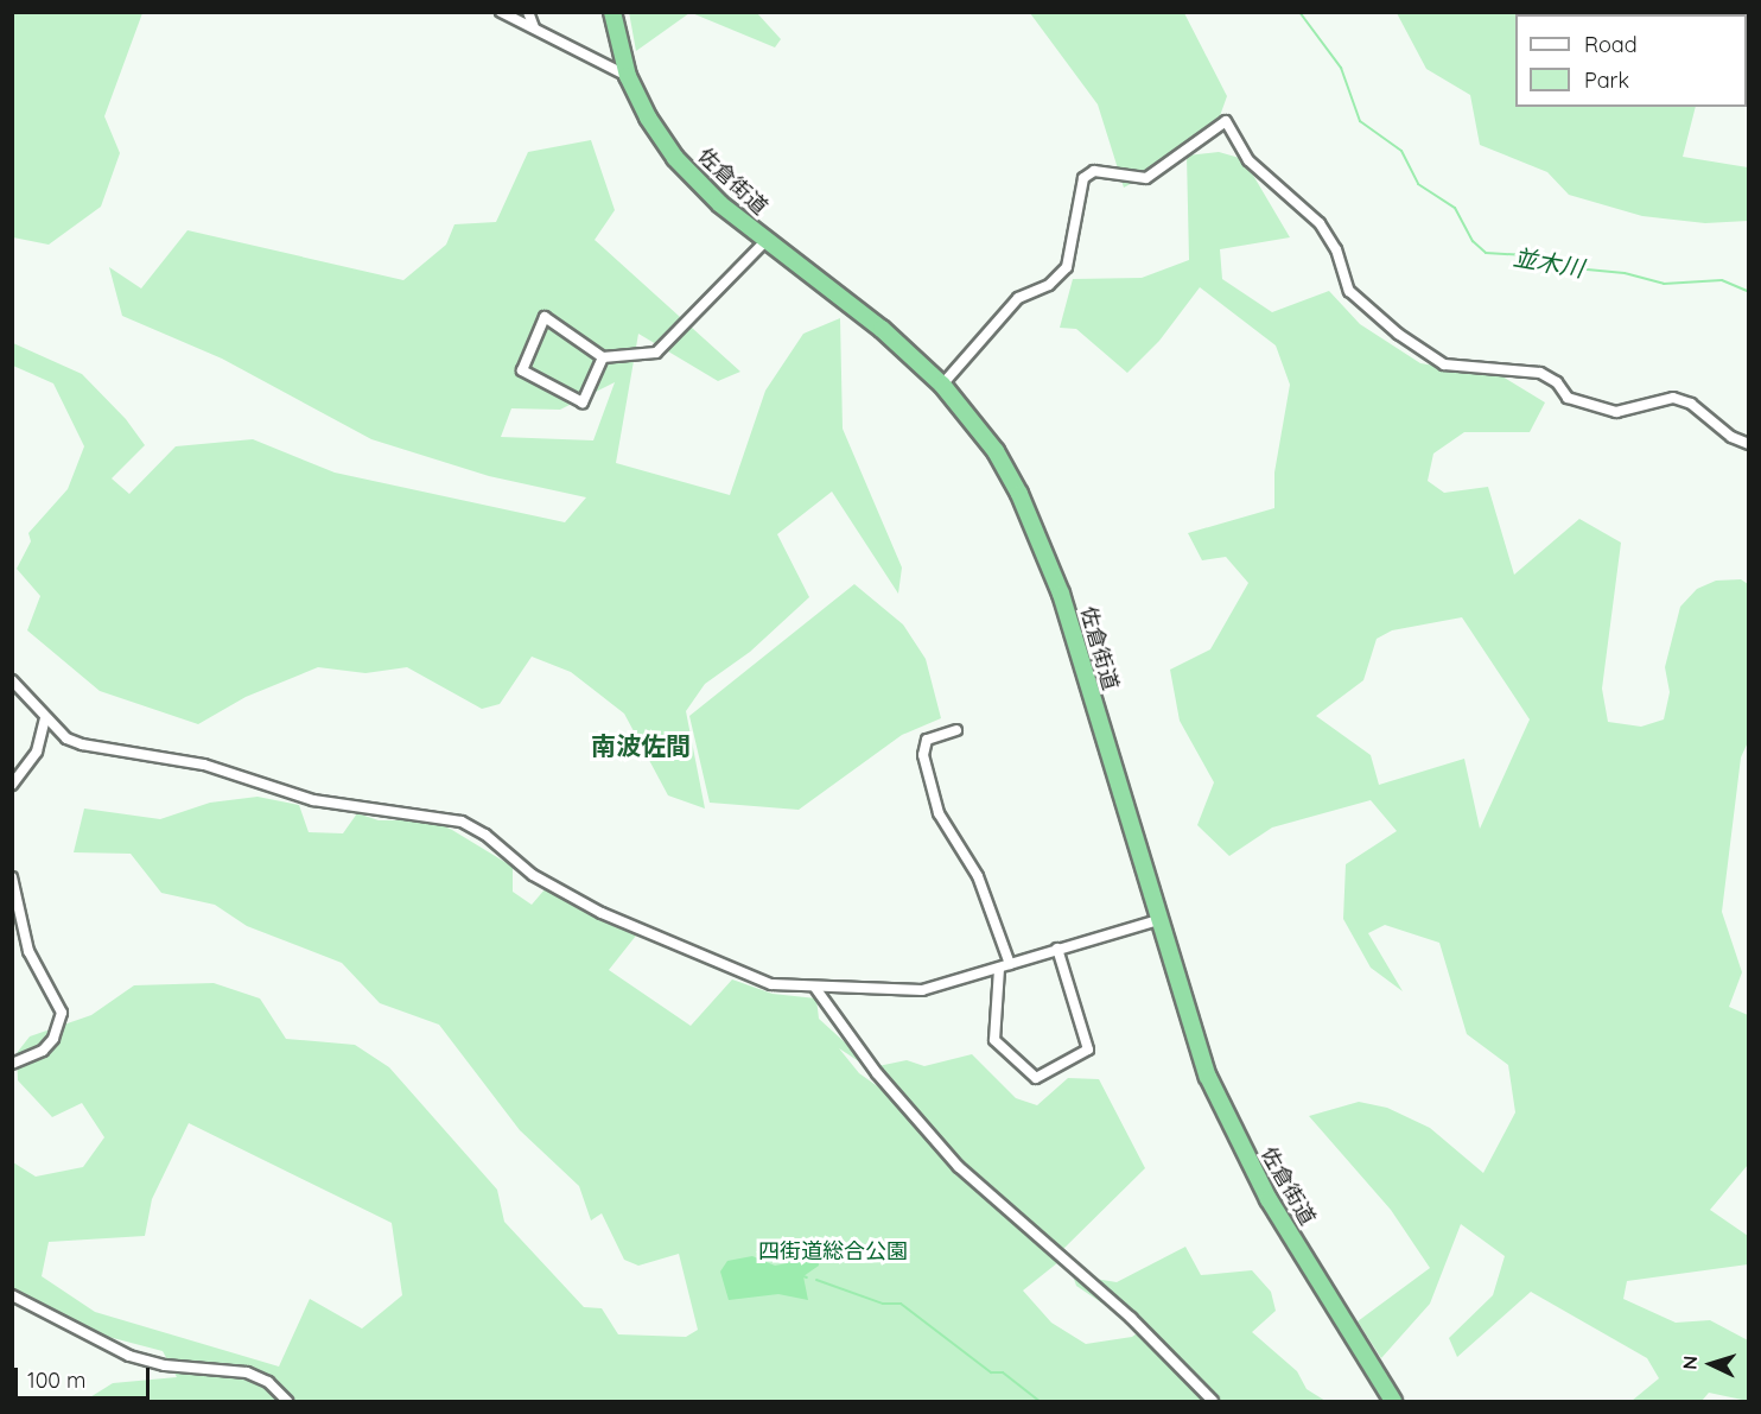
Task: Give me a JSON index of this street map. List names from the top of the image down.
{
  "streets": {
    "highway": ["佐倉街道"]
  },
  "districts": ["南波佐間"],
  "water": ["並木川"],
  "parks": ["四街道総合公園"],
  "legend": ["Road", "Park"],
  "scale_bar": "100 m",
  "north": "left"
}
